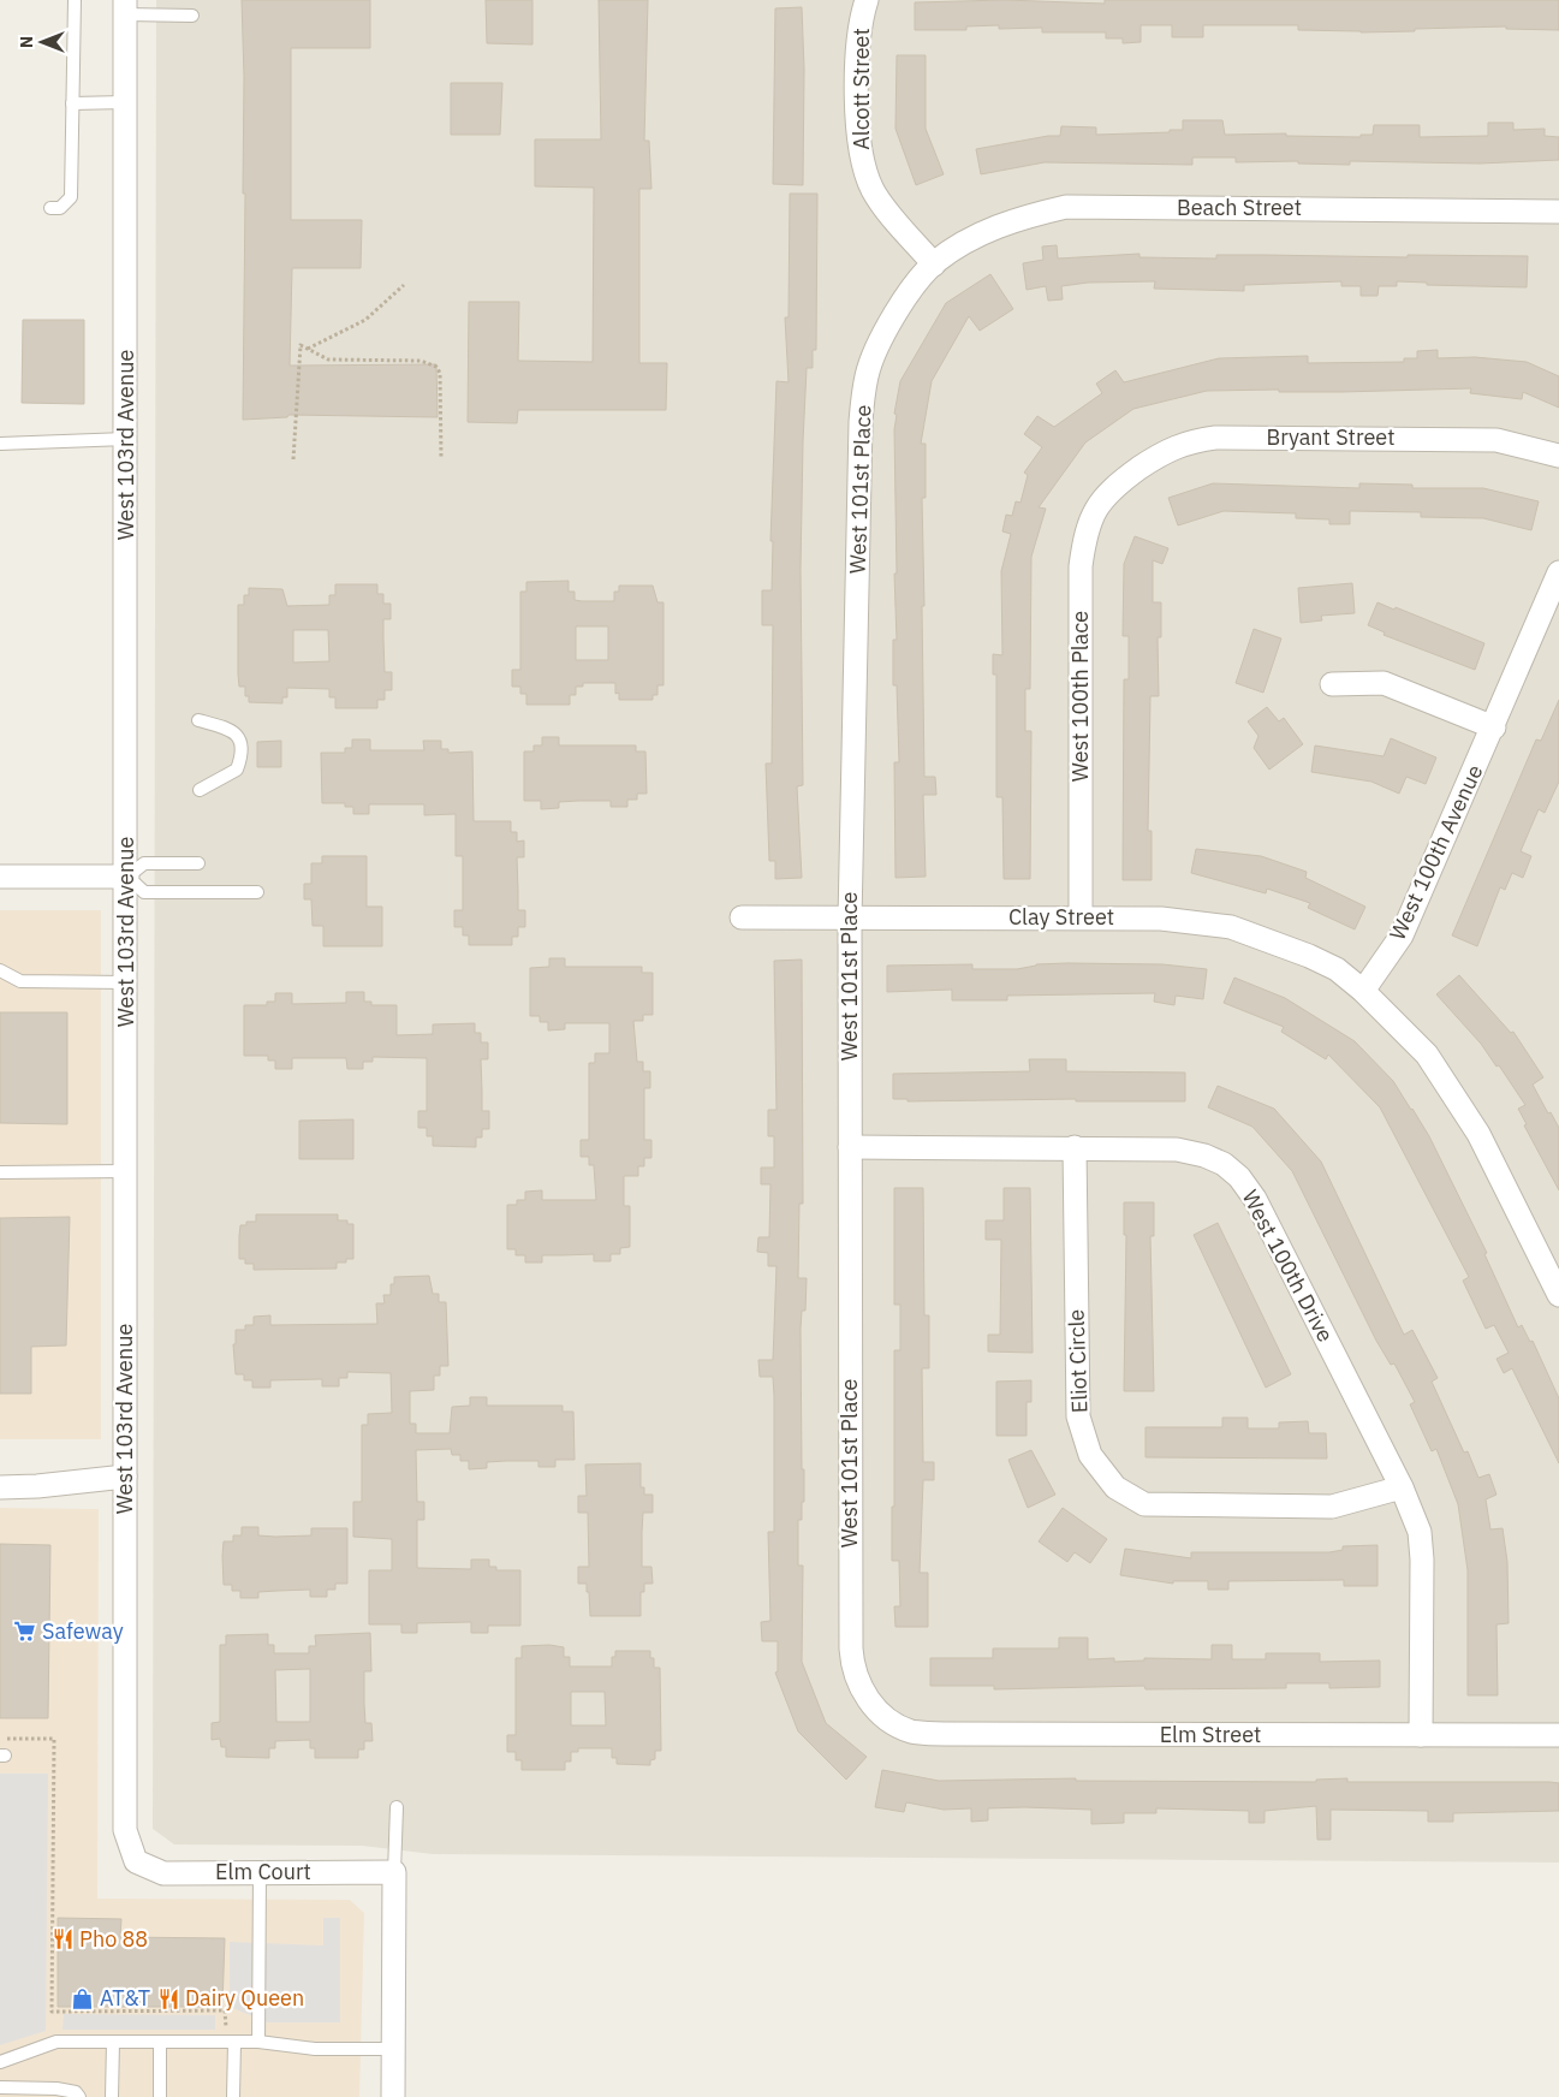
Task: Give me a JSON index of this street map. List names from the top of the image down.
{
  "streets": {
    "street": [
      "Alcott Street",
      "Beach Street",
      "Bryant Street",
      "West 103rd Avenue",
      "West 101st Place",
      "West 100th Place",
      "West 100th Avenue",
      "Clay Street",
      "West 100th Drive",
      "Eliot Circle",
      "Elm Street",
      "Elm Court"
    ]
  },
  "crossings": [
    ["Alcott Street", "Beach Street"],
    ["Alcott Street", "West 101st Place"],
    ["Beach Street", "West 101st Place"],
    ["Bryant Street", "West 100th Place"],
    ["West 103rd Avenue", "Elm Court"],
    ["West 101st Place", "Clay Street"],
    ["West 101st Place", "West 100th Drive"],
    ["West 101st Place", "Elm Street"],
    ["West 100th Place", "Clay Street"],
    ["West 100th Avenue", "Clay Street"],
    ["West 100th Drive", "Eliot Circle"],
    ["West 100th Drive", "Elm Street"]
  ],
  "places": {
    "supermarket": ["Safeway"],
    "restaurant": ["Pho 88", "Dairy Queen"],
    "shop": ["AT&T"]
  },
  "north": "left"
}
